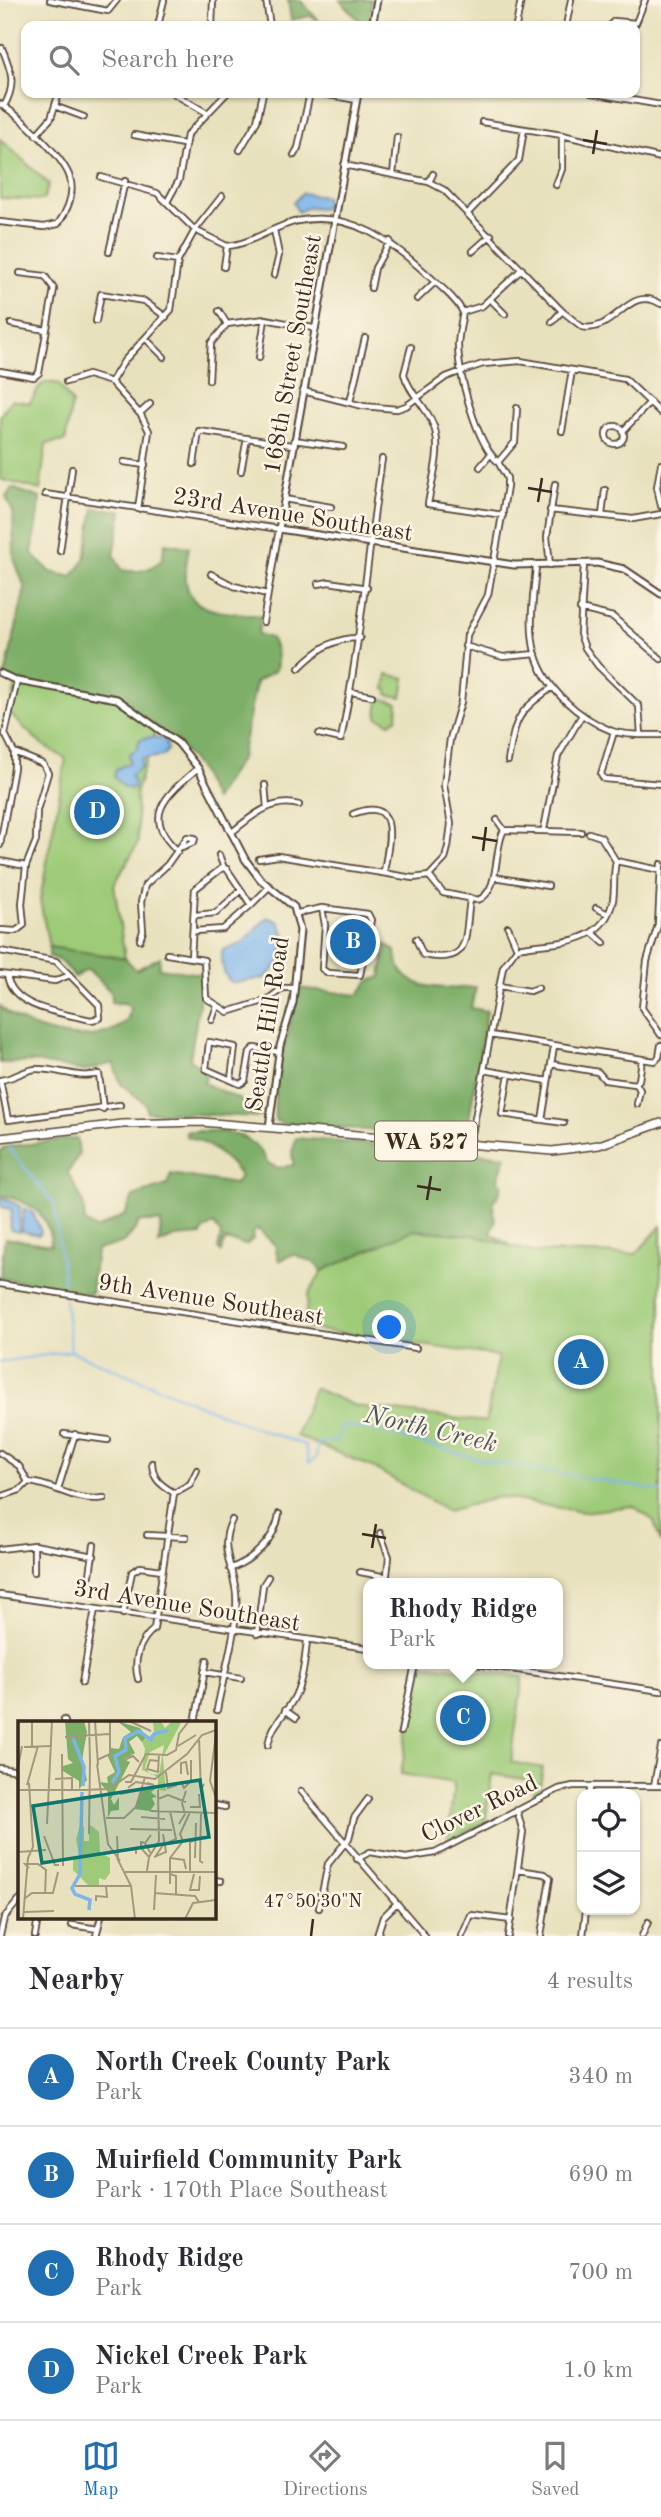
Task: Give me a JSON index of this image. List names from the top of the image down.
{
  "streets": {
    "main road": ["WA 527"],
    "street": [
      "168th Street Southeast",
      "23rd Avenue Southeast",
      "Seattle Hill Road",
      "9th Avenue Southeast",
      "3rd Avenue Southeast",
      "Clover Road"
    ]
  },
  "crossings": [
    ["168th Street Southeast", "23rd Avenue Southeast"],
    ["Seattle Hill Road", "WA 527"]
  ],
  "water": ["North Creek"],
  "page": {
    "search": "Search here",
    "pins": [
      "D",
      "B",
      "A",
      "C"
    ],
    "popup": ["Rhody Ridge", "Park"],
    "heading": ["Nearby", "4 results"],
    "list": [
      {
        "mark": "A",
        "name": "North Creek County Park",
        "note": "Park",
        "value": "340 m"
      },
      {
        "mark": "B",
        "name": "Muirfield Community Park",
        "note": "Park · 170th Place Southeast",
        "value": "690 m"
      },
      {
        "mark": "C",
        "name": "Rhody Ridge",
        "note": "Park",
        "value": "700 m"
      },
      {
        "mark": "D",
        "name": "Nickel Creek Park",
        "note": "Park",
        "value": "1.0 km"
      }
    ],
    "nav": ["Map", "Directions", "Saved"]
  },
  "coordinates": ["47°50'30\"N"]
}
